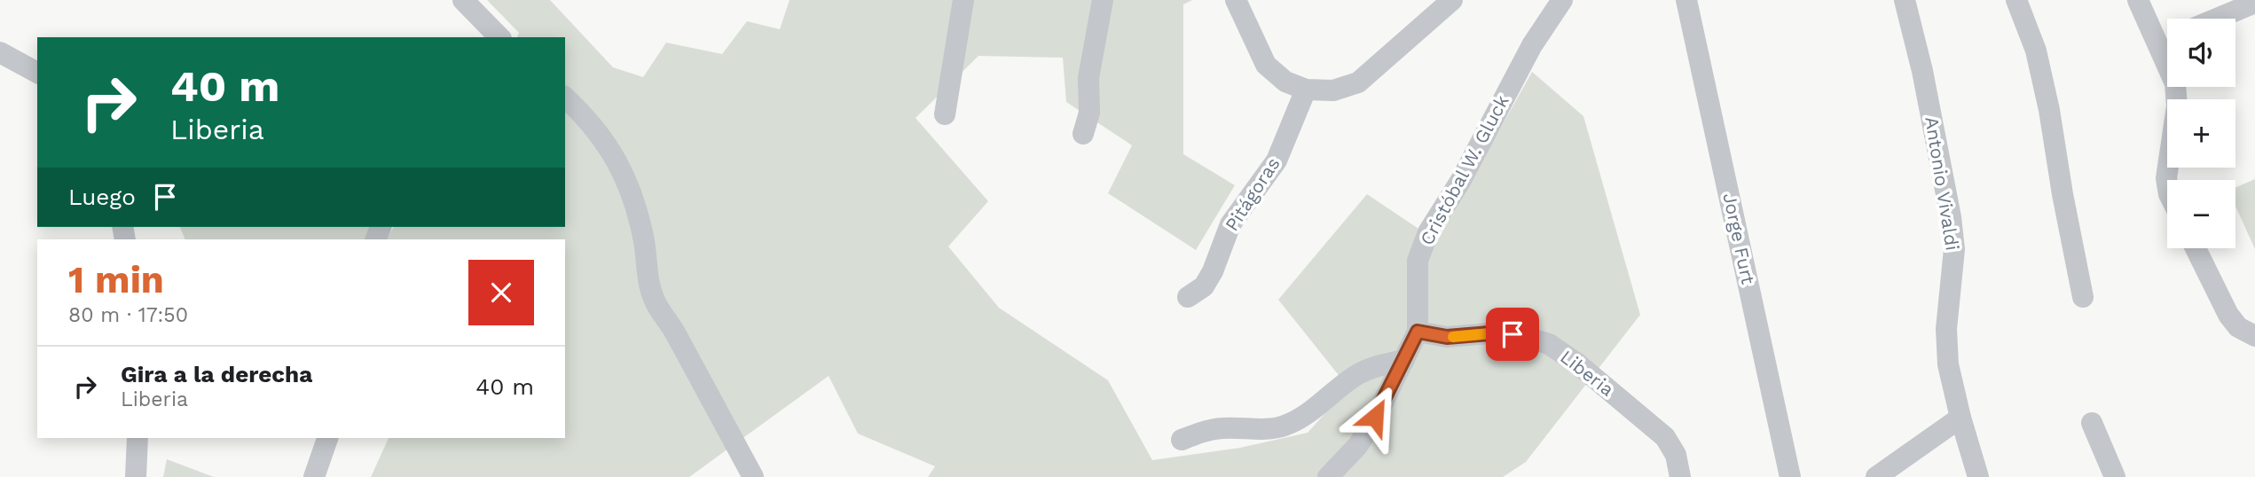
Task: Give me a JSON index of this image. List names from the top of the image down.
{
  "streets": {
    "street": [
      "Cristóbal W. Gluck",
      "Antonio Vivaldi",
      "Pitágoras",
      "Jorge Furt",
      "Liberia"
    ]
  },
  "crossings": [
    ["Cristóbal W. Gluck", "Liberia"]
  ],
  "page": {
    "map_buttons": ["+", "−"],
    "turn": ["40 m", "Liberia"],
    "then": "Luego",
    "heading": ["1 min", "80 m · 17:50"],
    "list": [
      {
        "name": "Gira a la derecha",
        "note": "Liberia",
        "value": "40 m"
      }
    ]
  }
}
